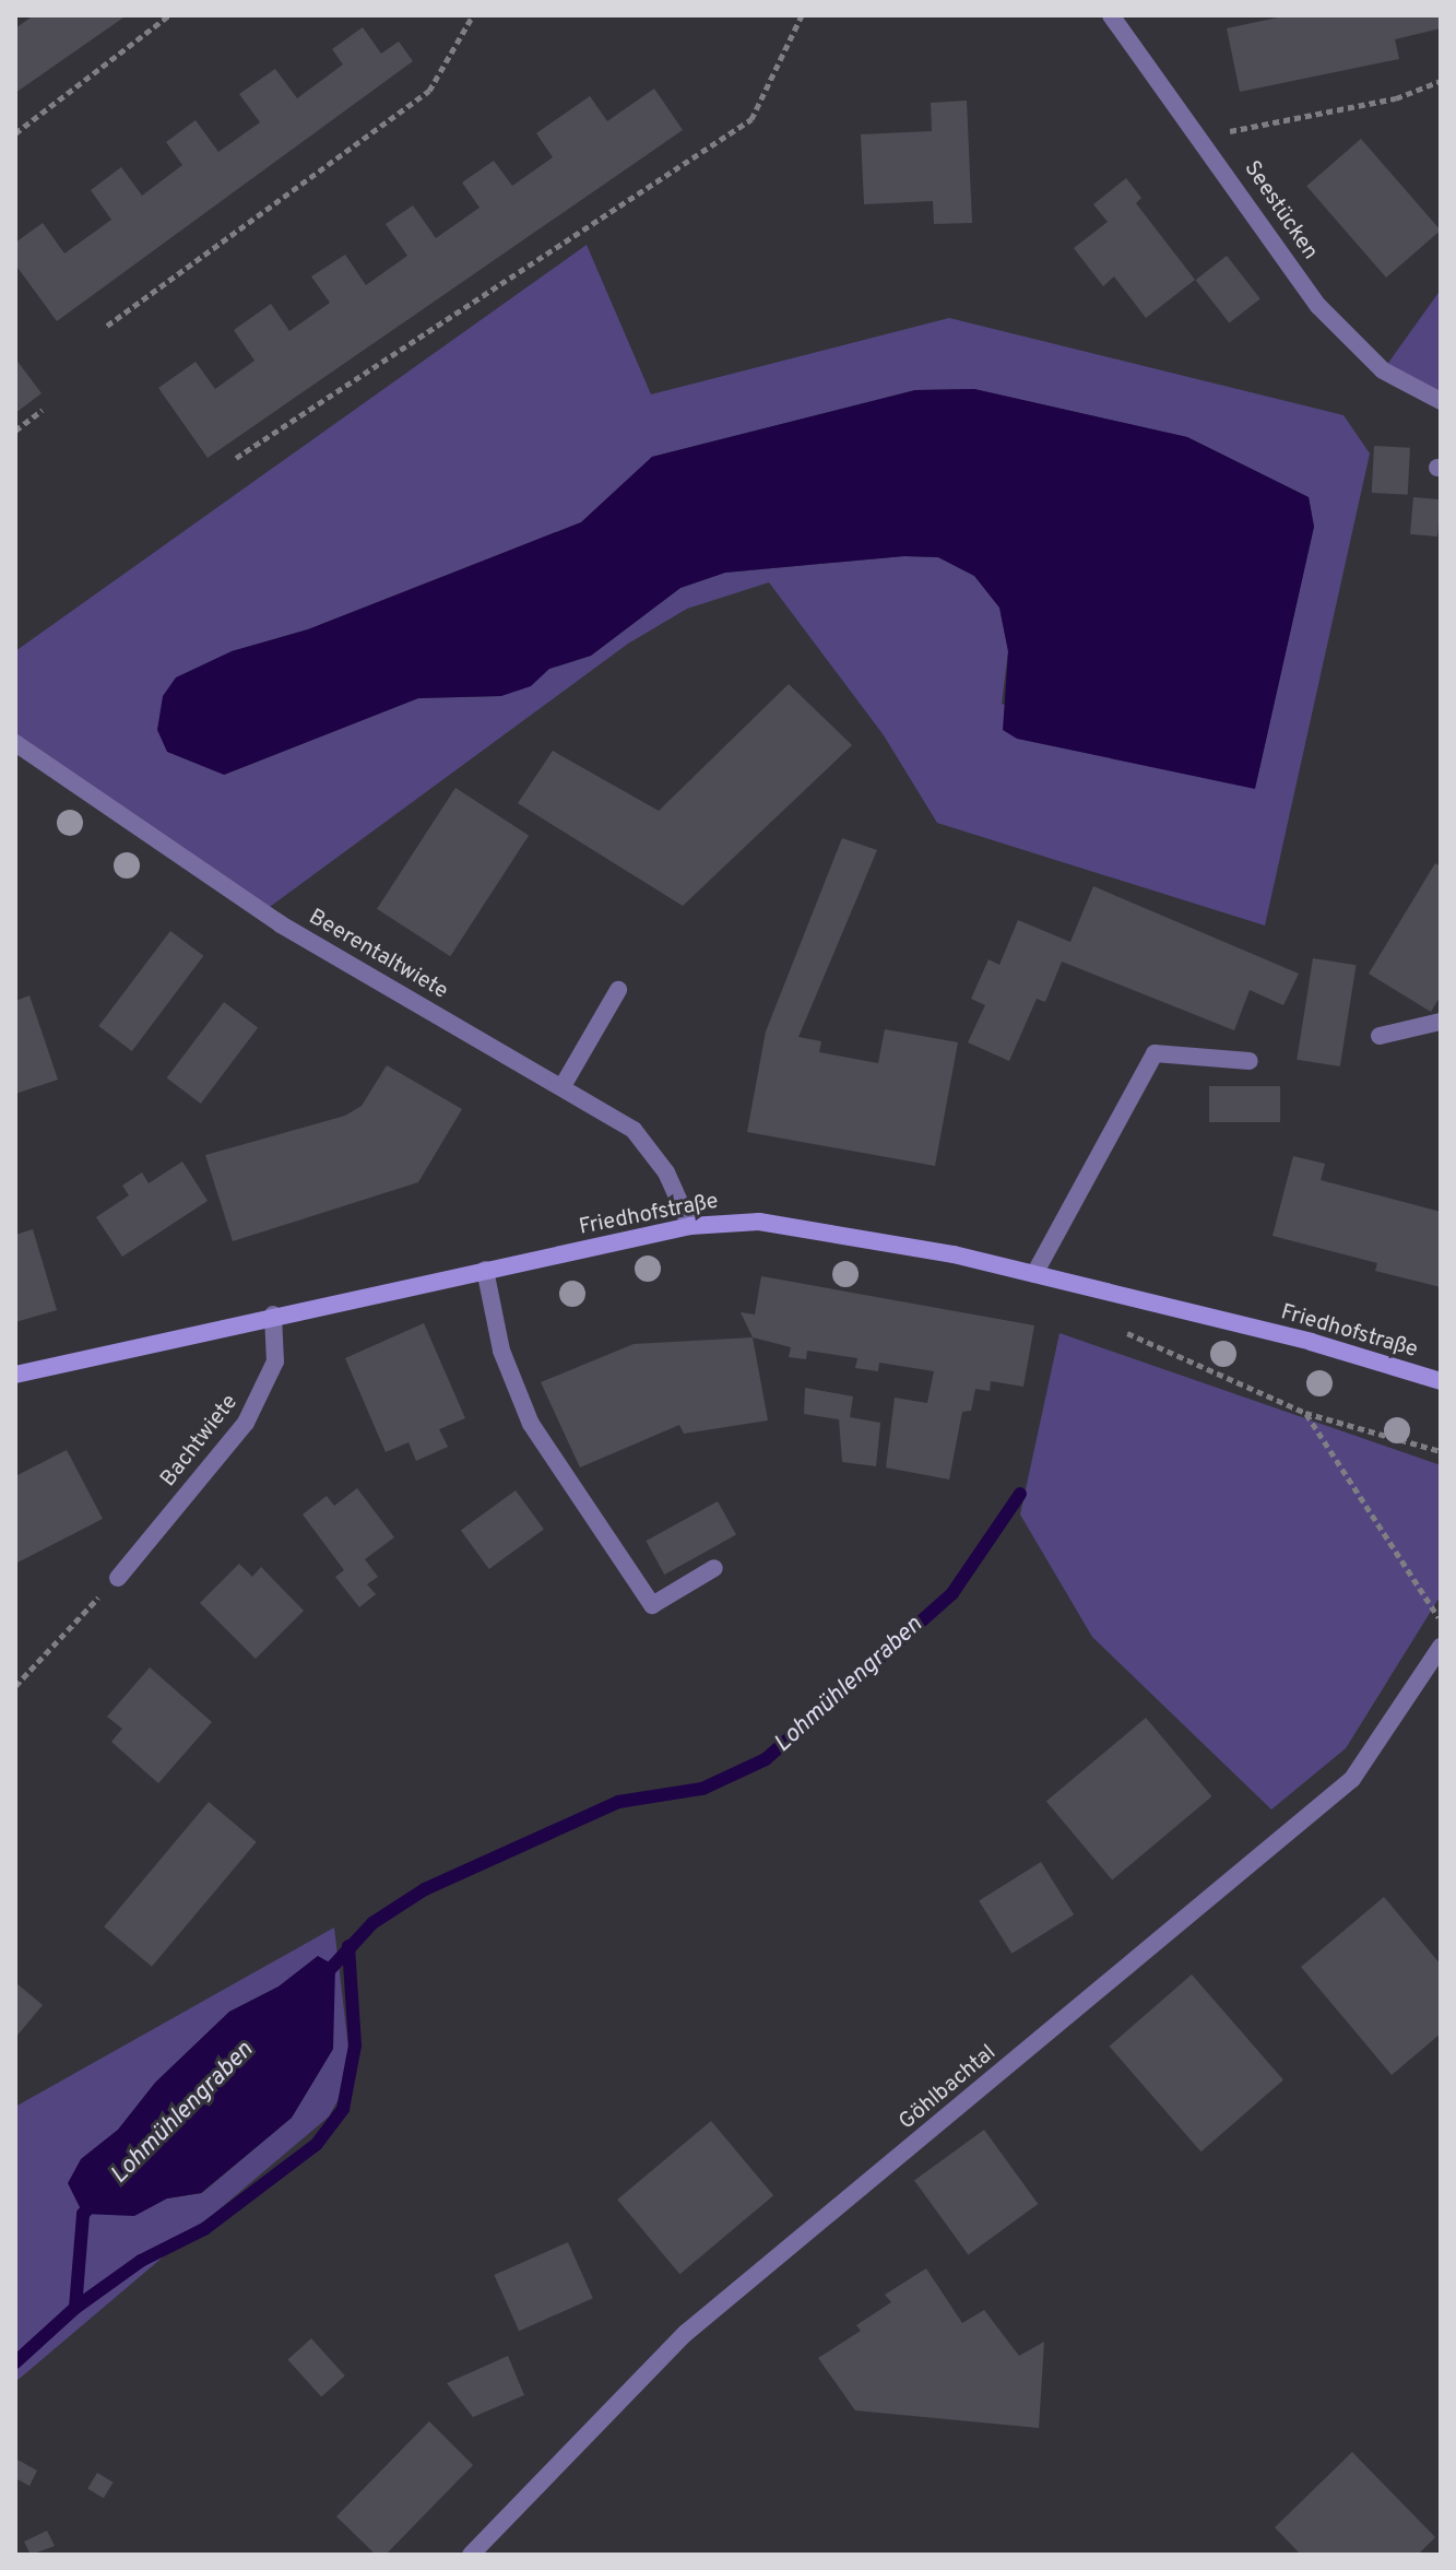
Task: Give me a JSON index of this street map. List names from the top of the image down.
{
  "streets": {
    "street": [
      "Seestücken",
      "Beerentaltwiete",
      "Friedhofstraße",
      "Bachtwiete",
      "Göhlbachtal"
    ]
  },
  "crossings": [
    ["Beerentaltwiete", "Friedhofstraße"],
    ["Friedhofstraße", "Bachtwiete"]
  ],
  "water": ["Lohmühlengraben"]
}
